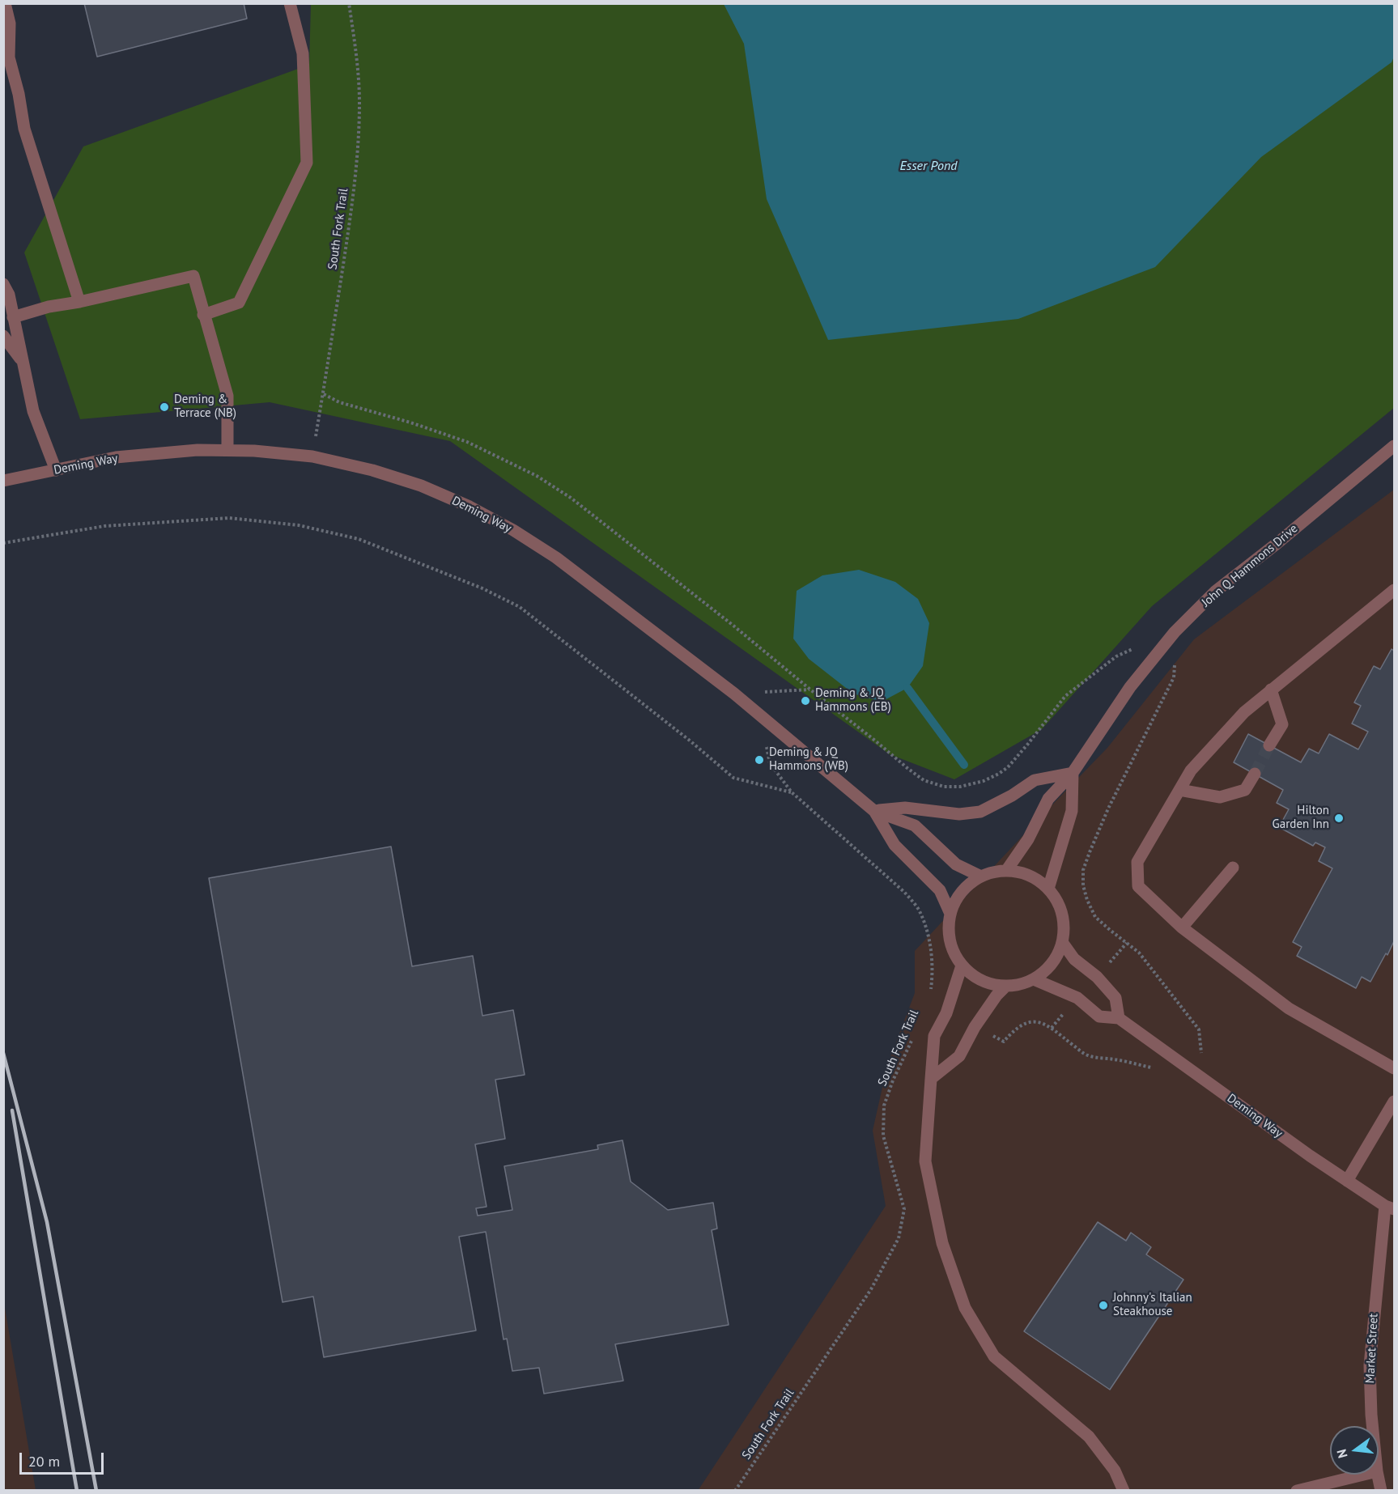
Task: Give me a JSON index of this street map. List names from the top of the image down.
{
  "streets": {
    "street": ["Deming Way", "John Q Hammons Drive", "Market Street"],
    "path": ["South Fork Trail"]
  },
  "crossings": [
    ["South Fork Trail", "Deming Way"],
    ["Deming Way", "John Q Hammons Drive"],
    ["Deming Way", "Market Street"]
  ],
  "water": ["Esser Pond"],
  "places": [
    "Deming & Terrace (NB)",
    "Deming & JQ Hammons (EB)",
    "Deming & JQ Hammons (WB)",
    "Hilton Garden Inn",
    "Johnny's Italian Steakhouse"
  ],
  "scale_bar": "20 m",
  "north": "left"
}
